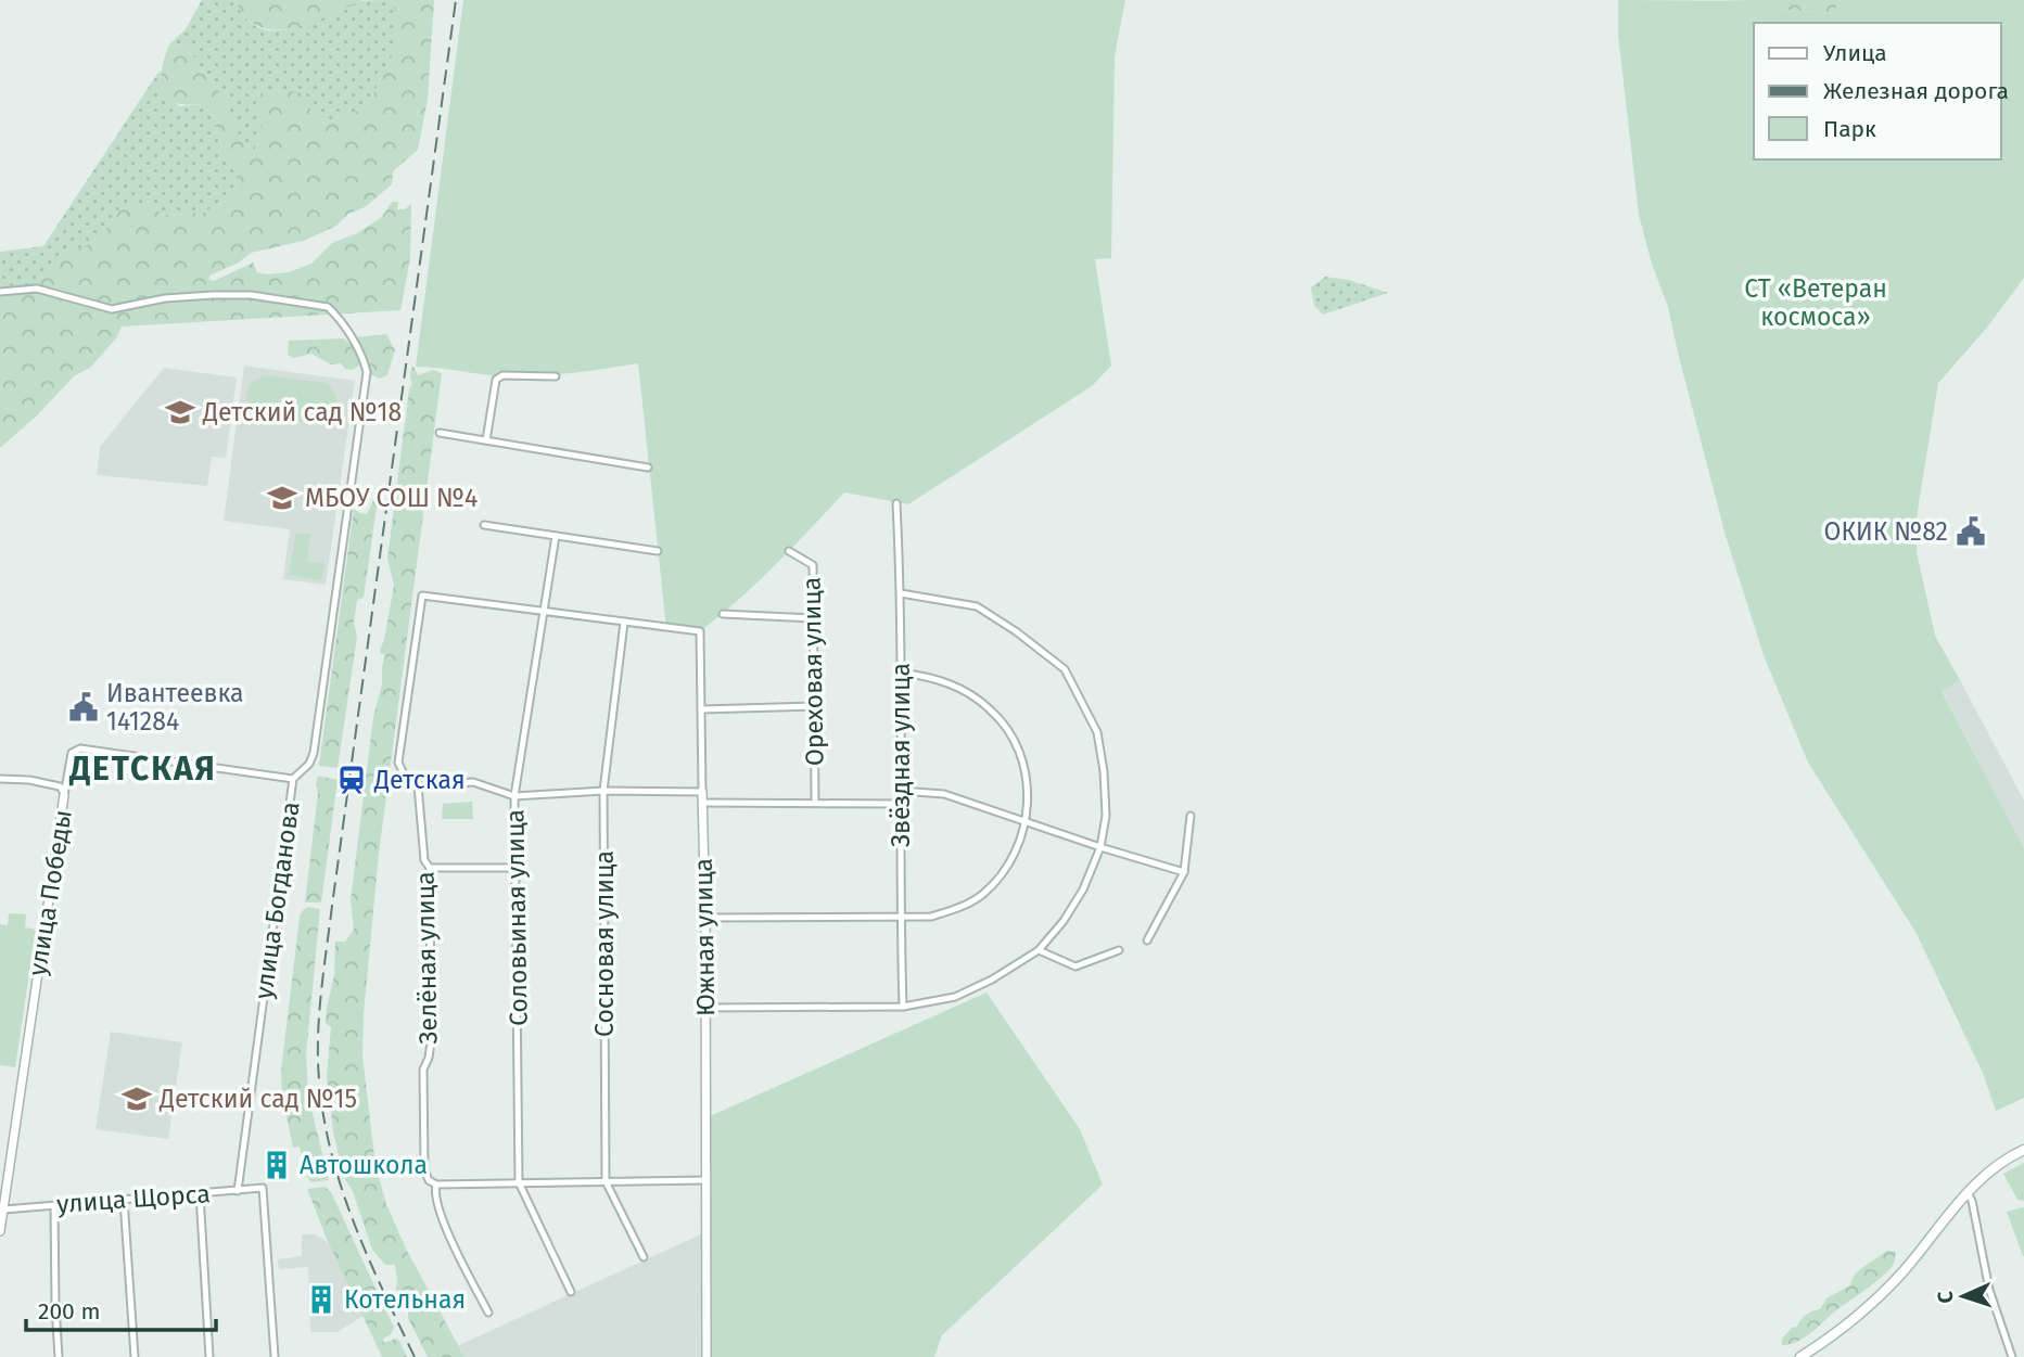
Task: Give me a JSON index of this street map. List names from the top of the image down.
{
  "streets": {
    "street": [
      "Ореховая улица",
      "Звёздная улица",
      "улица Победы",
      "улица Богданова",
      "Соловьиная улица",
      "Южная улица",
      "Сосновая улица",
      "Зелёная улица",
      "улица Щорса"
    ]
  },
  "crossings": [
    ["улица Победы", "улица Богданова"],
    ["улица Победы", "улица Щорса"],
    ["улица Богданова", "улица Щорса"],
    ["Соловьиная улица", "Зелёная улица"],
    ["Южная улица", "Сосновая улица"]
  ],
  "districts": ["ДЕТСКАЯ"],
  "parks": ["СТ «Ветеран космоса»"],
  "places": {
    "school or university": ["Детский сад №18", "МБОУ СОШ №4", "Детский сад №15"],
    "public building": ["ОКИК №82", "Ивантеевка 141284"],
    "station": ["Детская"],
    "building": ["Автошкола", "Котельная"]
  },
  "legend": ["Улица", "Железная дорога", "Парк"],
  "scale_bar": "200 m",
  "north": "left"
}
